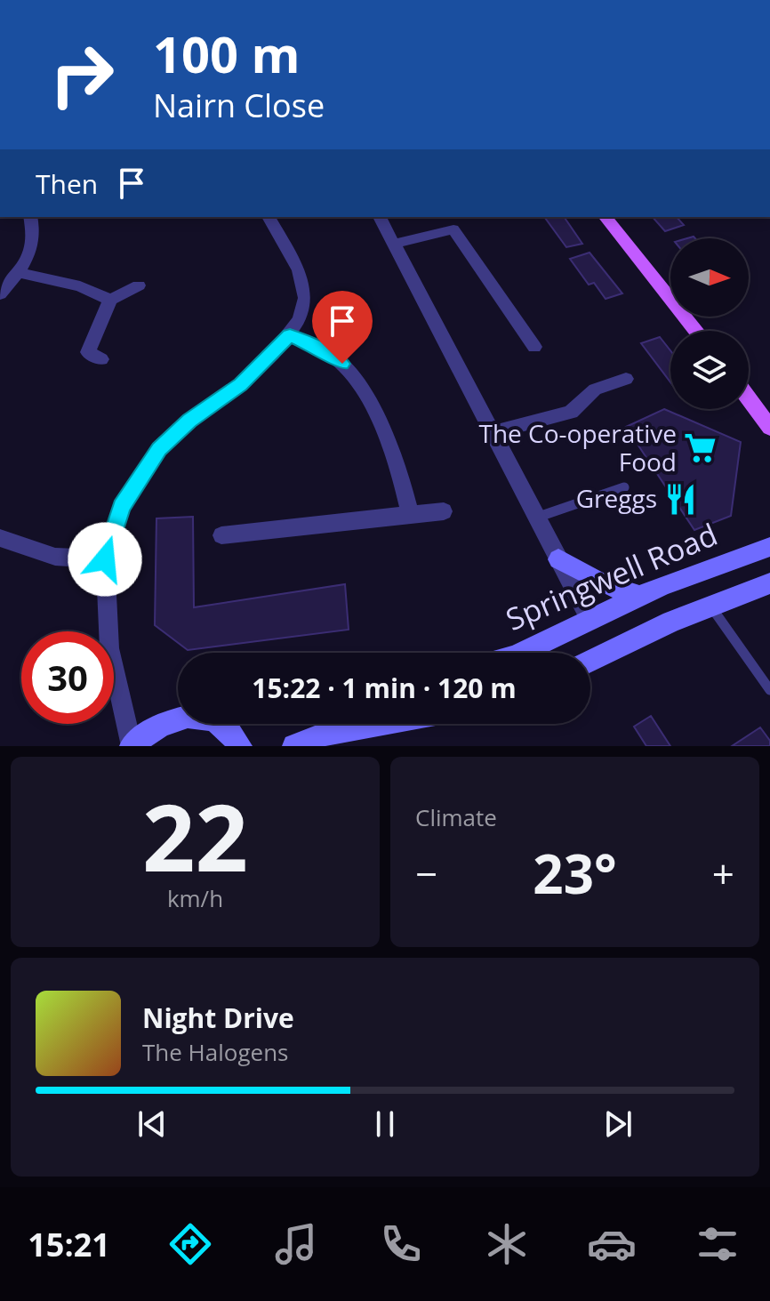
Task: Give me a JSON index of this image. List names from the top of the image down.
{
  "streets": {
    "main road": ["Springwell Road"]
  },
  "places": {
    "supermarket": ["The Co-operative Food"],
    "restaurant": ["Greggs"]
  },
  "north": "right",
  "page": {
    "turn": ["100 m", "Nairn Close"],
    "then": "Then",
    "limit": "30",
    "trip": "15:22 · 1 min · 120 m",
    "tile": [
      ["22", "km/h"],
      "Climate"
    ],
    "heat": ["−", "23°", "+"],
    "song": ["Night Drive", "The Halogens"],
    "tabs": "15:21"
  }
}
